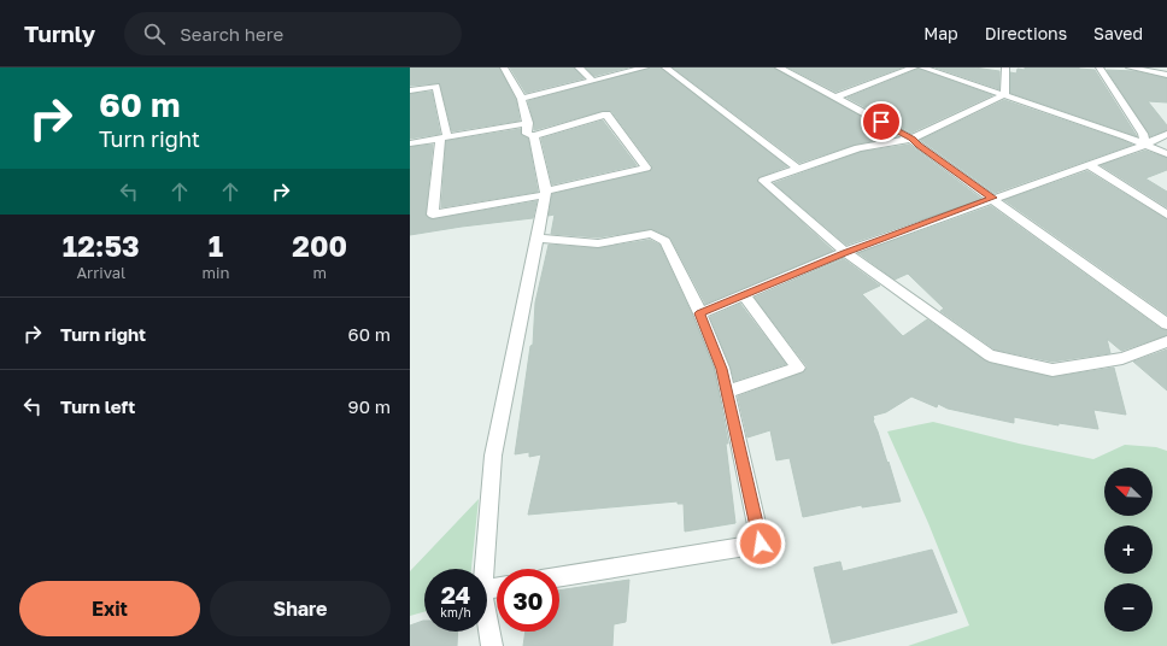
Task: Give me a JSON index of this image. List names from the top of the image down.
{
  "north": "top left",
  "page": {
    "header": "Turnly",
    "search": "Search here",
    "nav": ["Map", "Directions", "Saved"],
    "turn": ["60 m", "Turn right"],
    "eta": [
      "12:53",
      "Arrival",
      "1",
      "min",
      "200",
      "m"
    ],
    "list": [
      {
        "name": "Turn right",
        "value": "60 m"
      },
      {
        "name": "Turn left",
        "value": "90 m"
      }
    ],
    "map_buttons": ["+", "−"],
    "speed": "24 km/h",
    "limit": "30",
    "buttons": ["Exit", "Share"]
  }
}
